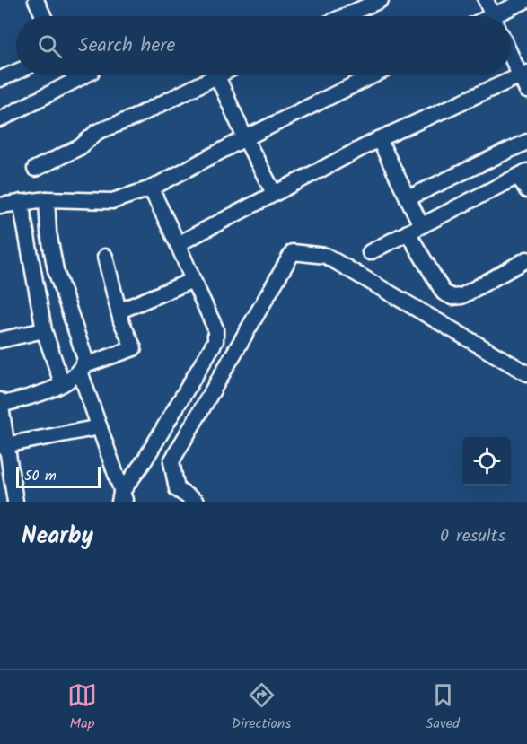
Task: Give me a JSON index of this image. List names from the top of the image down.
{
  "scale_bar": "50 m",
  "page": {
    "search": "Search here",
    "scale": "50 m",
    "heading": ["Nearby", "0 results"],
    "nav": ["Map", "Directions", "Saved"]
  }
}
